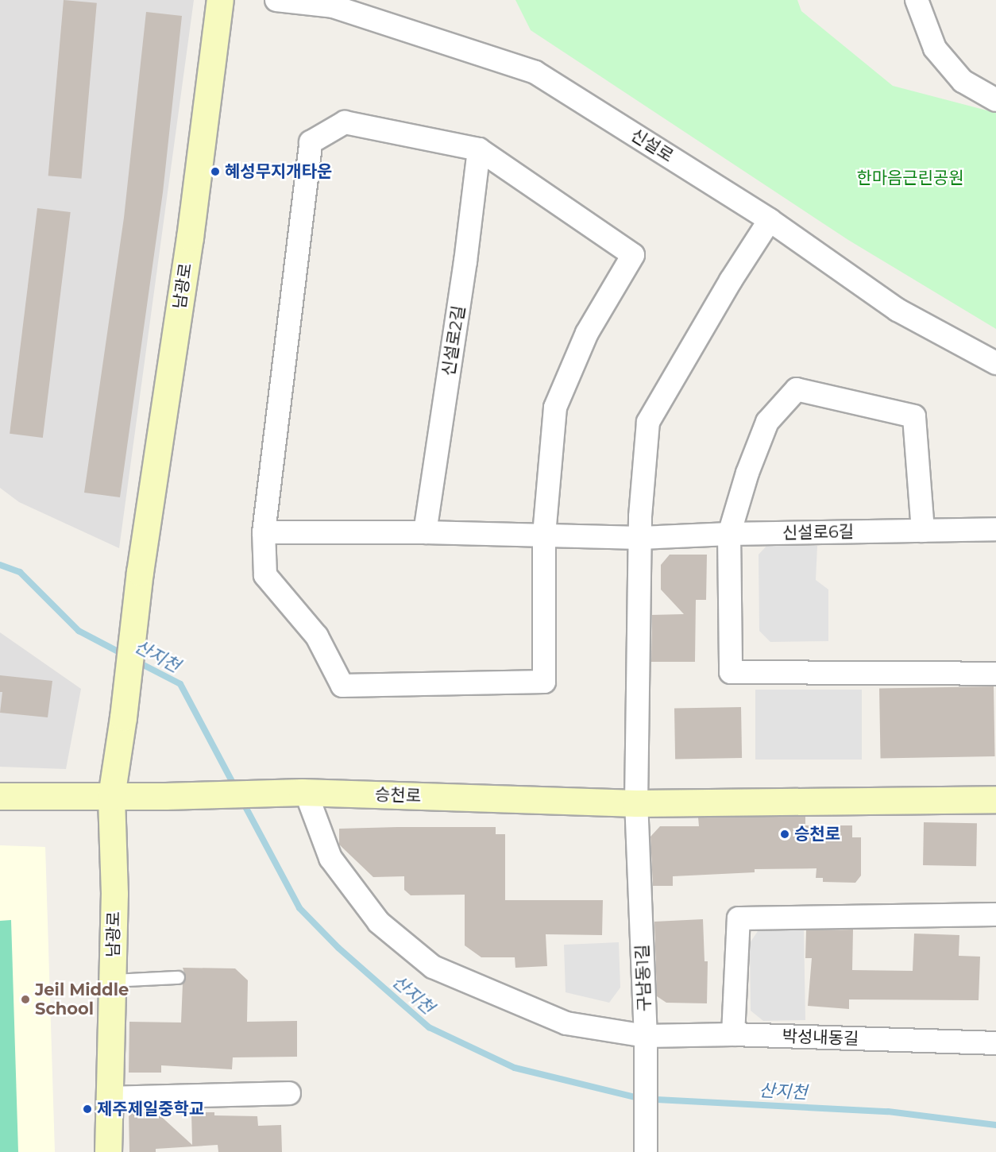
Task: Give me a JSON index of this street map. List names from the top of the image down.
{
  "streets": {
    "main road": ["남광로", "승천로"],
    "street": [
      "신설로",
      "신설로2길",
      "신설로6길",
      "구남동1길",
      "박성내동길"
    ]
  },
  "crossings": [
    ["신설로", "구남동1길"],
    ["남광로", "승천로"],
    ["신설로6길", "구남동1길"],
    ["승천로", "구남동1길"],
    ["승천로", "박성내동길"],
    ["구남동1길", "박성내동길"]
  ],
  "water": ["산지천"],
  "parks": ["한마음근린공원"],
  "places": [
    "혜성무지개타운",
    "승천로",
    "Jeil Middle School",
    "제주제일중학교"
  ]
}
